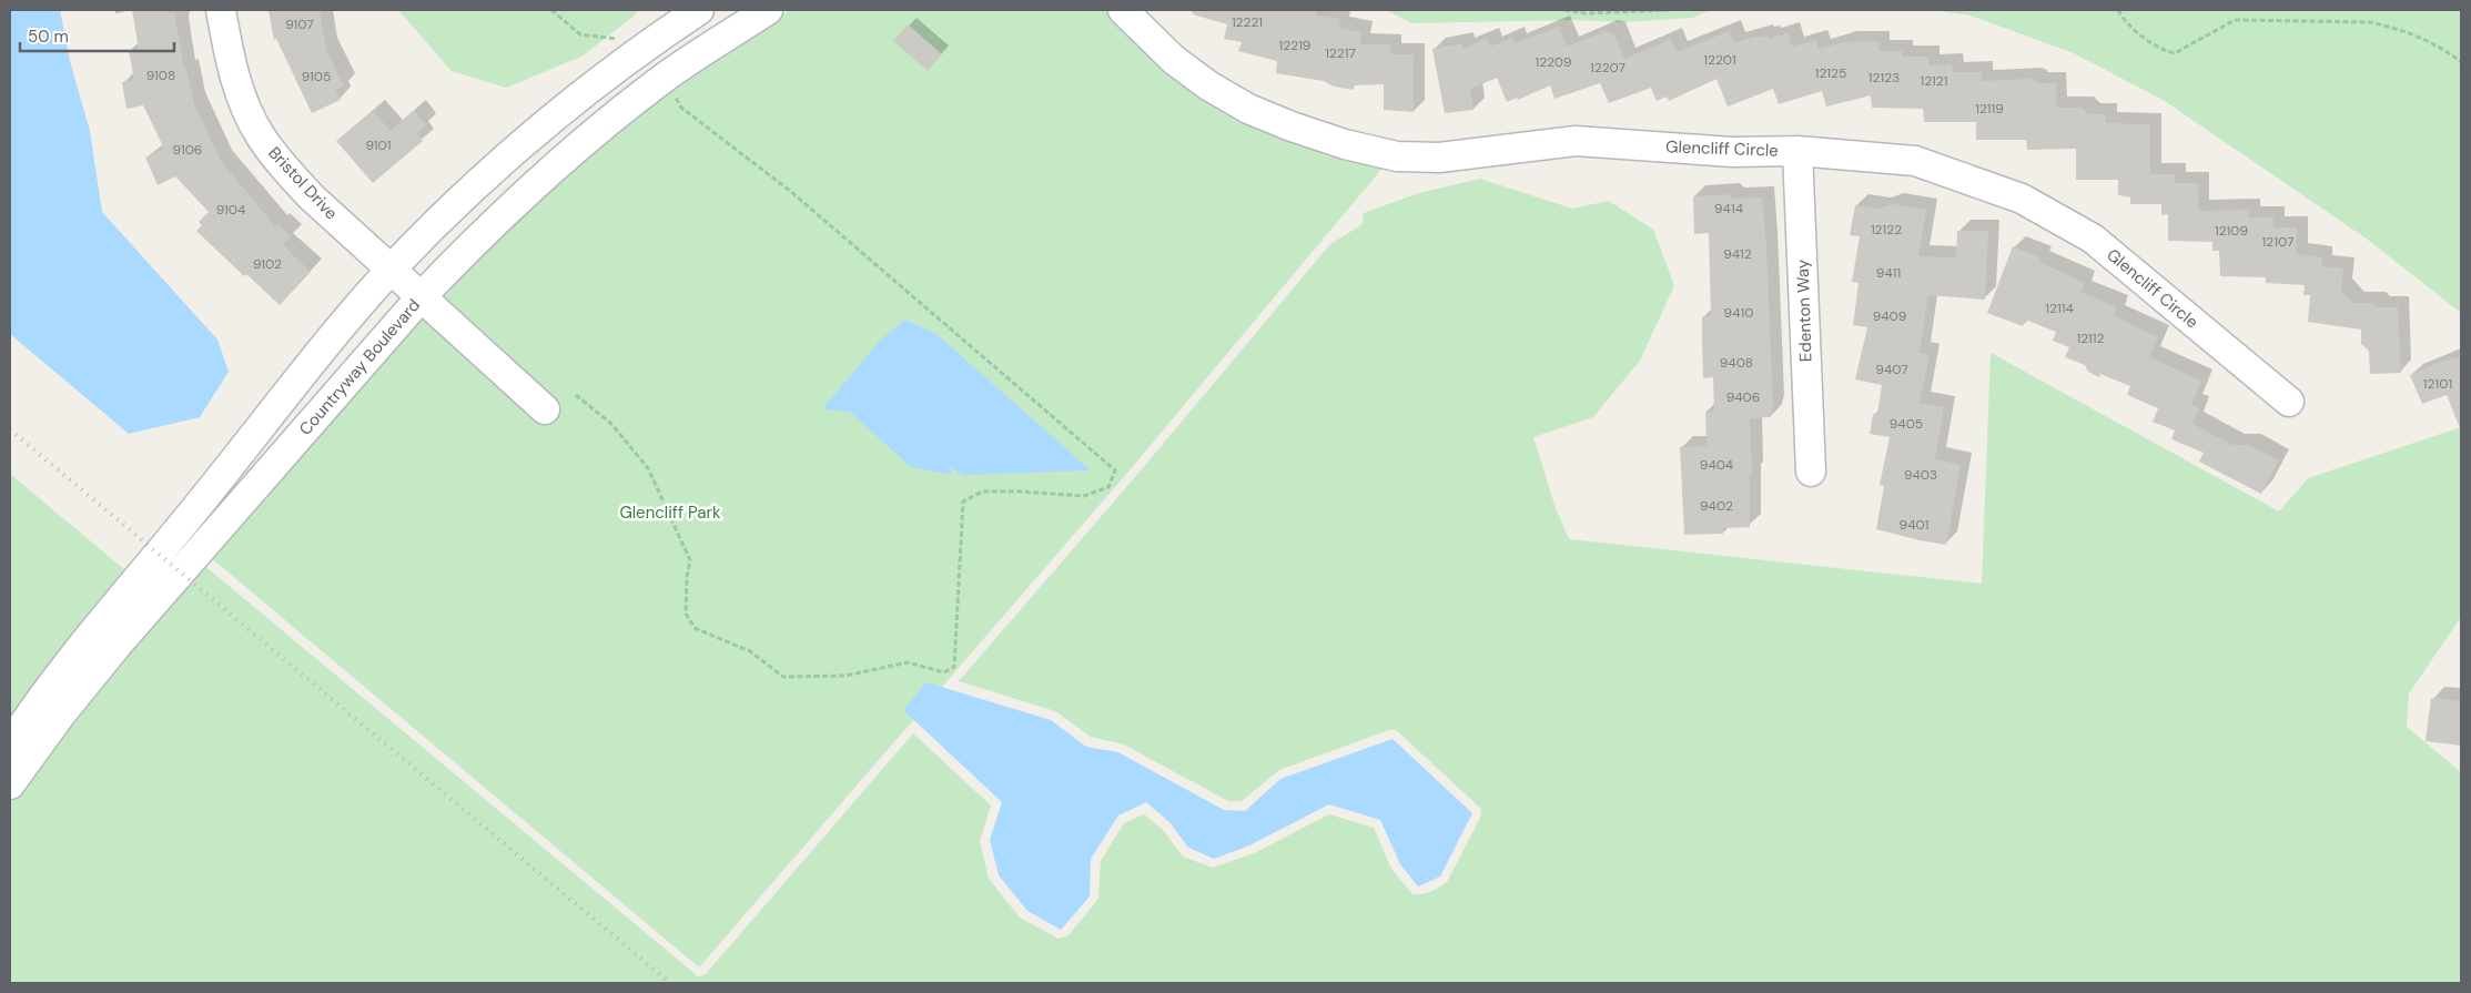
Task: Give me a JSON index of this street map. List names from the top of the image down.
{
  "streets": {
    "street": [
      "Glencliff Circle",
      "Bristol Drive",
      "Edenton Way",
      "Countryway Boulevard"
    ]
  },
  "crossings": [
    ["Glencliff Circle", "Edenton Way"],
    ["Bristol Drive", "Countryway Boulevard"]
  ],
  "parks": ["Glencliff Park"],
  "house_numbers": [
    "12221",
    "9107",
    "12219",
    "12217",
    "12201",
    "12209",
    "12207",
    "12125",
    "9108",
    "9105",
    "12123",
    "12121",
    "12119",
    "9101",
    "9106",
    "9414",
    "9104",
    "12122",
    "12109",
    "12107",
    "9412",
    "9102",
    "9411",
    "12114",
    "9410",
    "9409",
    "12112",
    "9408",
    "9407",
    "12101",
    "9406",
    "9405",
    "9404",
    "9403",
    "9402",
    "9401"
  ],
  "scale_bar": "50 m"
}
